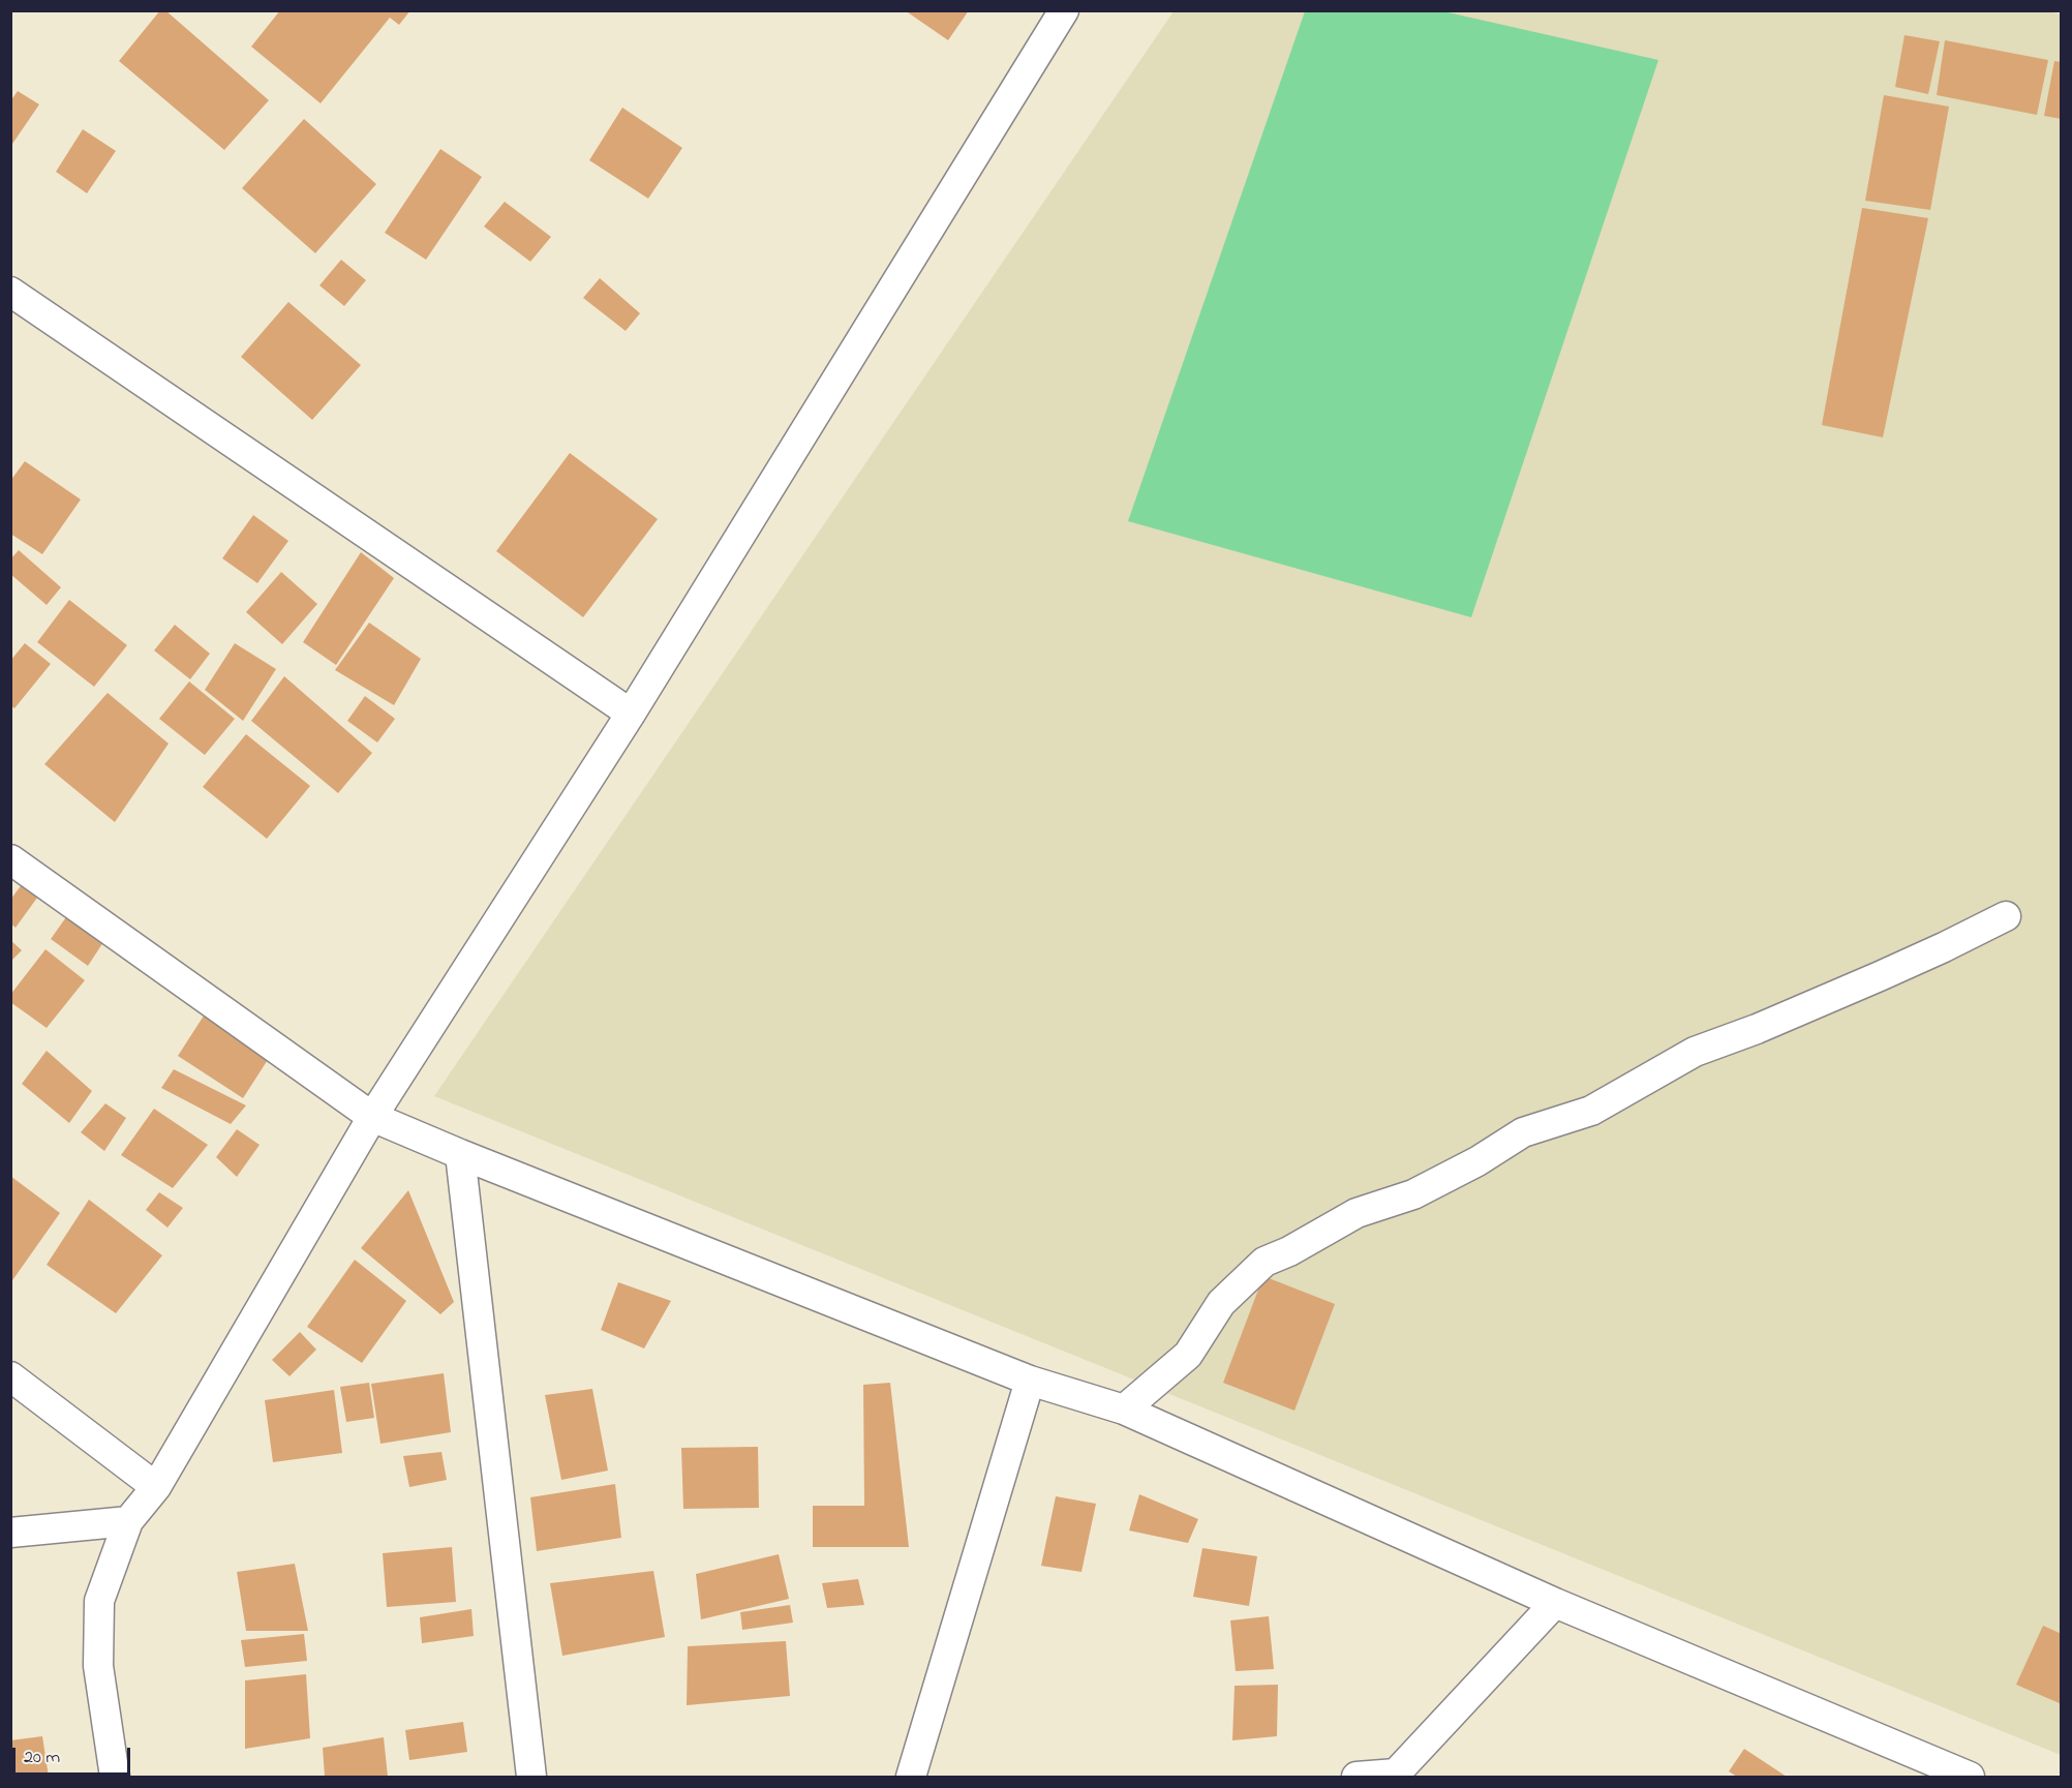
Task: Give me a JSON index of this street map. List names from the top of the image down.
{
  "scale_bar": "20 m"
}
